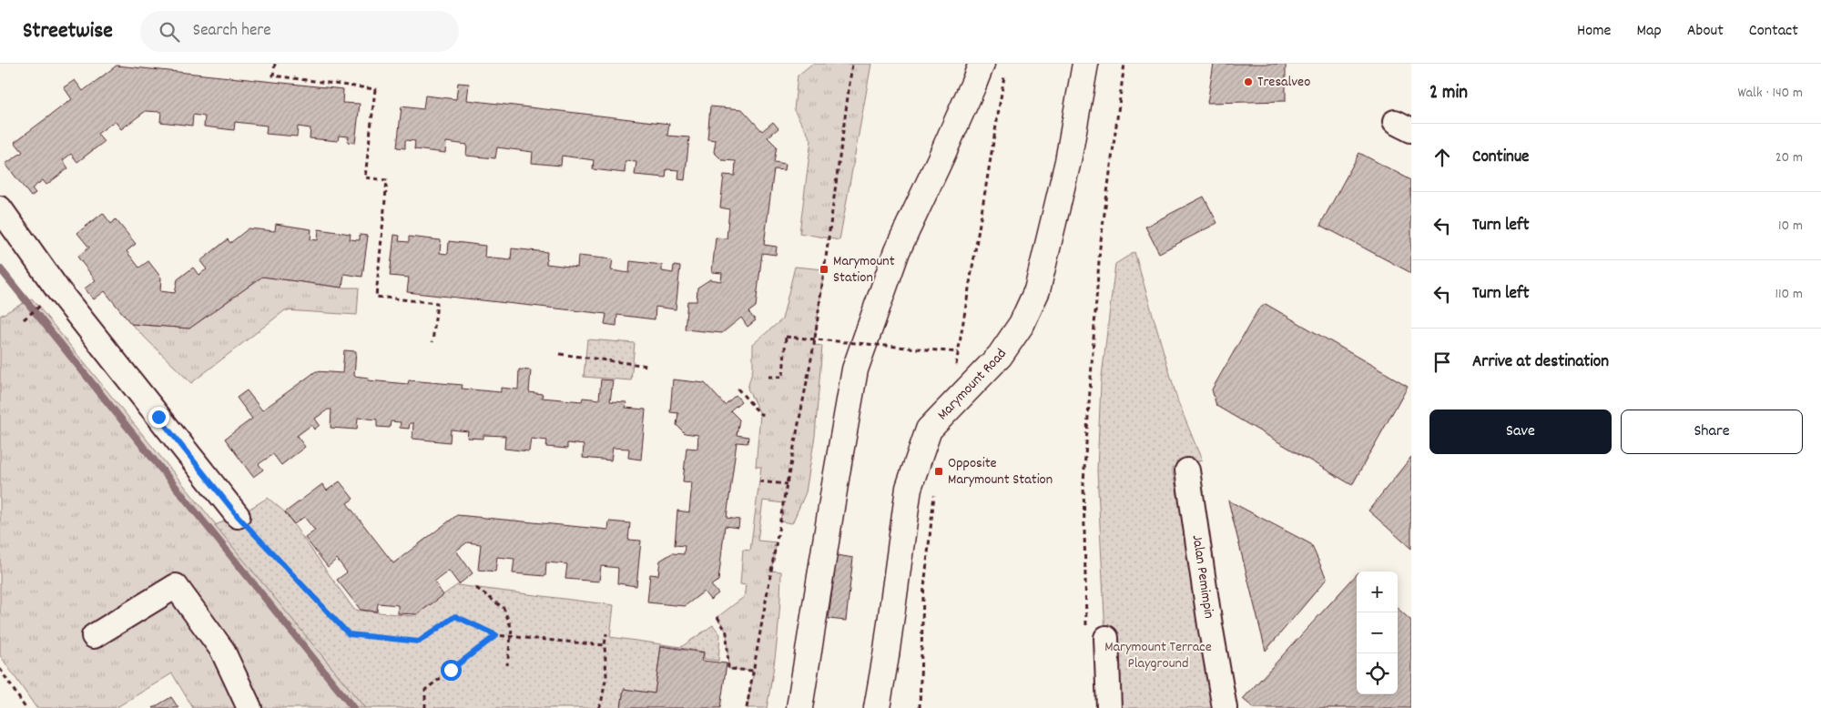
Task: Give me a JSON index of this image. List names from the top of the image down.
{
  "streets": {
    "main road": ["Marymount Road"],
    "street": ["Jalan Pemimpin"]
  },
  "parks": ["Marymount Terrace Playground"],
  "places": {
    "other": ["Tresalveo"],
    "transit": ["Marymount Station", "Opposite Marymount Station"]
  },
  "page": {
    "header": "Streetwise",
    "search": "Search here",
    "nav": [
      "Home",
      "Map",
      "About",
      "Contact"
    ],
    "heading": ["2 min", "Walk · 140 m"],
    "list": [
      ["Continue", "20 m"],
      ["Turn left", "10 m"],
      ["Turn left", "110 m"],
      "Arrive at destination"
    ],
    "buttons": ["Save", "Share"],
    "map_buttons": ["+", "−"]
  }
}
